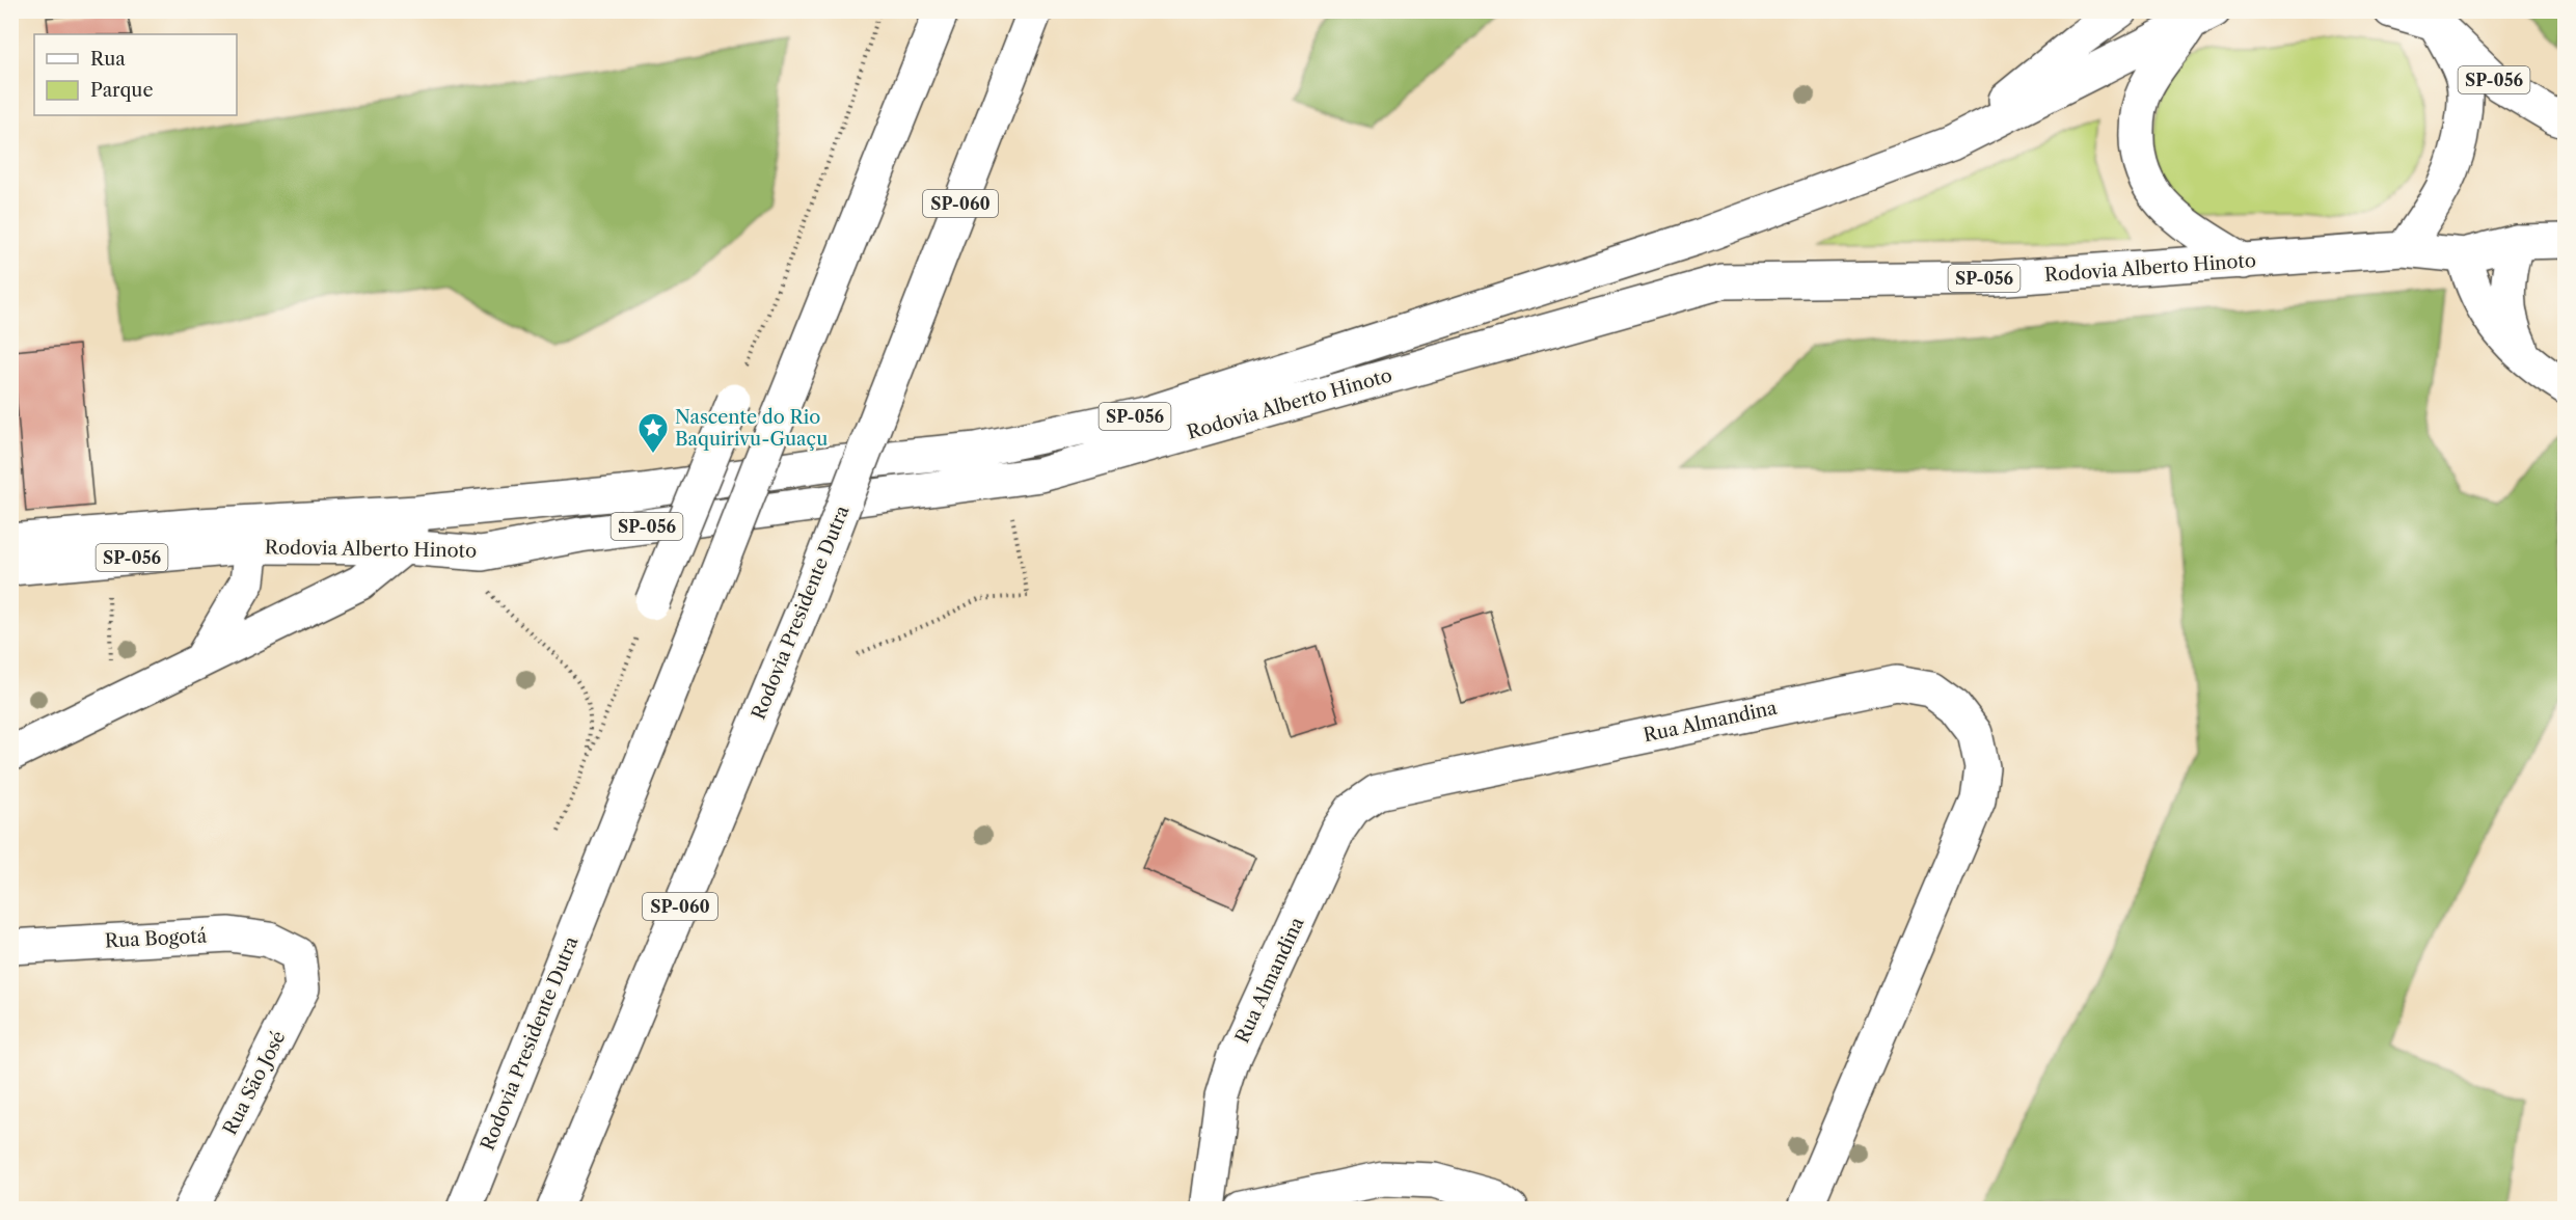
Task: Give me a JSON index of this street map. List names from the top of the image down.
{
  "streets": {
    "main road": [
      "SP-056",
      "SP-060",
      "Rodovia Alberto Hinoto",
      "Rodovia Presidente Dutra",
      "Rua Almandina",
      "Rua Bogotá",
      "Rua São José"
    ]
  },
  "crossings": [
    ["Rua Bogotá", "Rua São José"]
  ],
  "places": {
    "place": ["Nascente do Rio Baquirivu-Guaçu"]
  },
  "legend": ["Rua", "Parque"]
}
